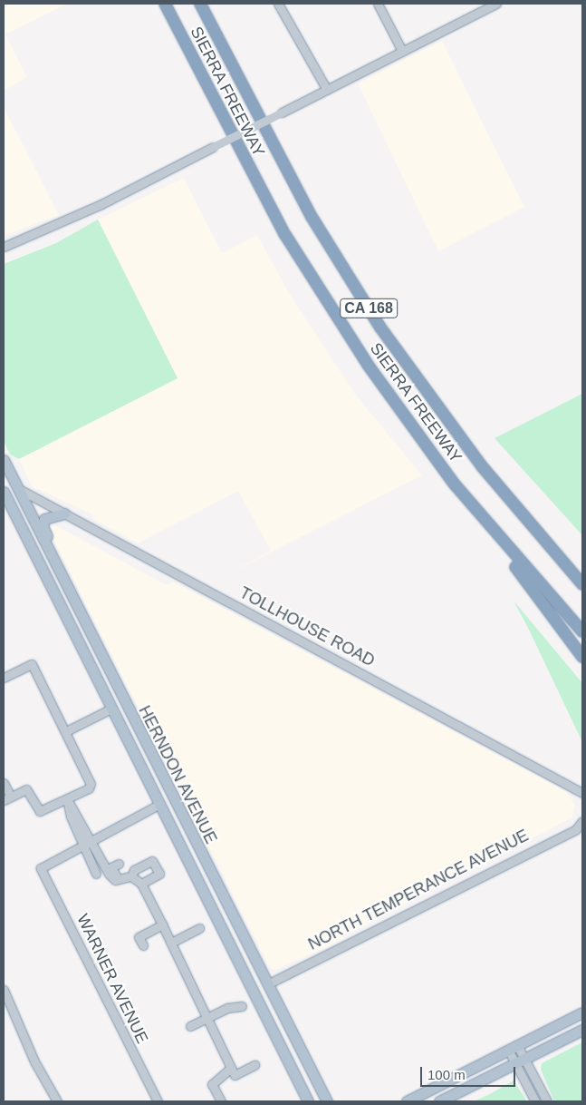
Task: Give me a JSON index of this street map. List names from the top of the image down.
{
  "streets": {
    "highway": ["SIERRA FREEWAY", "CA 168"],
    "main road": ["HERNDON AVENUE"],
    "street": ["TOLLHOUSE ROAD", "NORTH TEMPERANCE AVENUE", "WARNER AVENUE"]
  },
  "crossings": [
    ["TOLLHOUSE ROAD", "HERNDON AVENUE"],
    ["HERNDON AVENUE", "NORTH TEMPERANCE AVENUE"]
  ],
  "scale_bar": "100 m"
}
